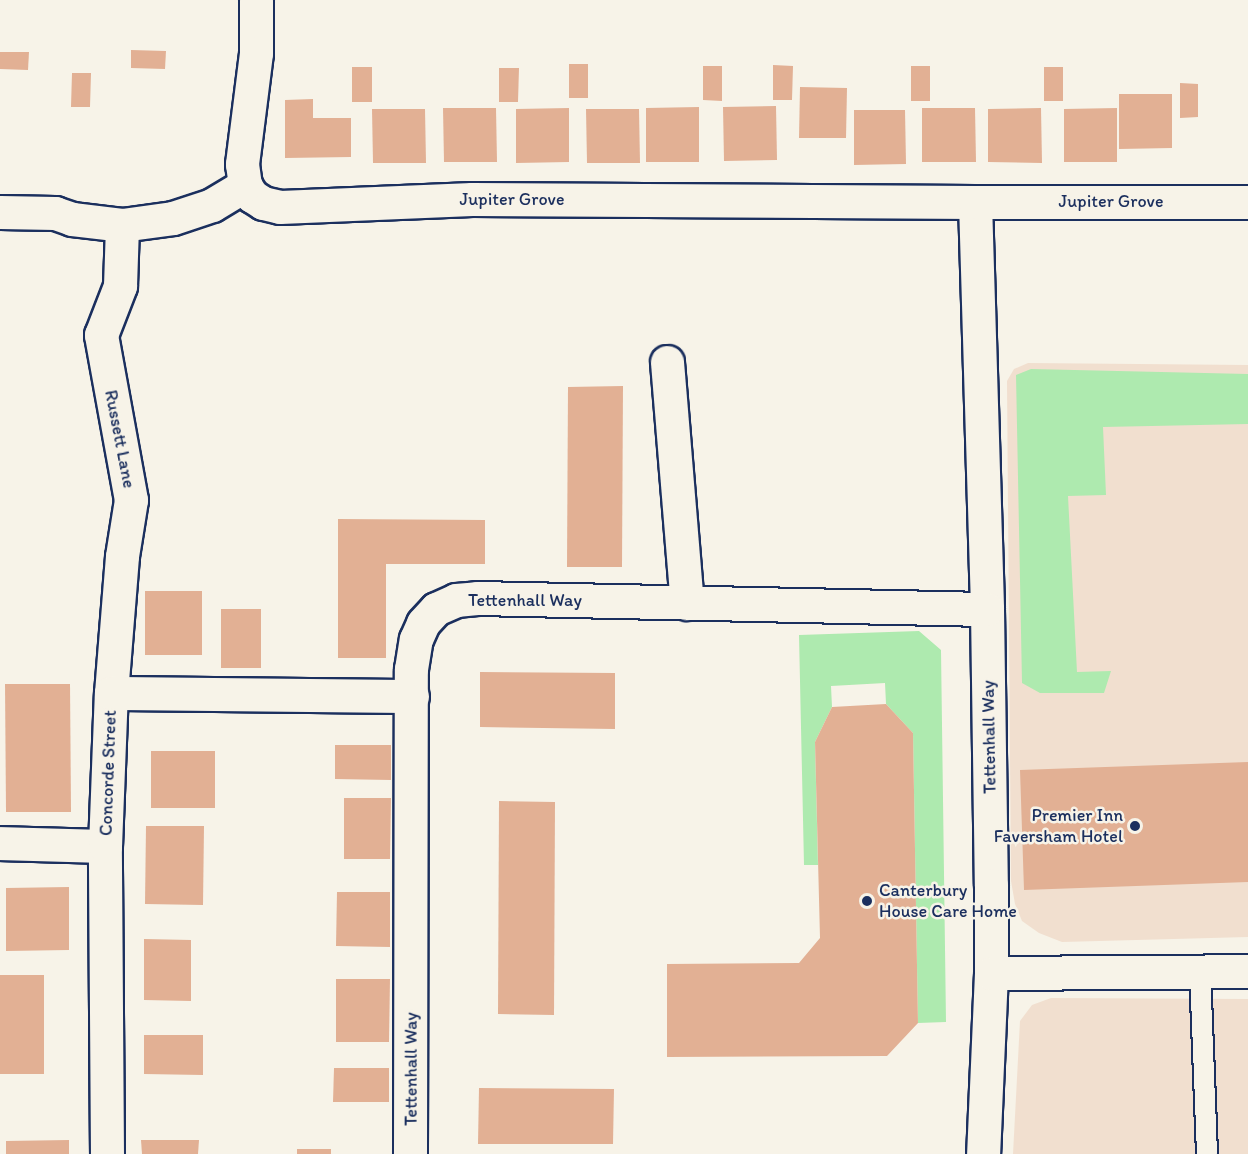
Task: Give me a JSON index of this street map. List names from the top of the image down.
{
  "streets": {
    "street": [
      "Jupiter Grove",
      "Russett Lane",
      "Tettenhall Way",
      "Concorde Street"
    ]
  },
  "crossings": [
    ["Jupiter Grove", "Tettenhall Way"],
    ["Russett Lane", "Concorde Street"],
    ["Tettenhall Way", "Concorde Street"]
  ],
  "places": ["Premier Inn Faversham Hotel", "Canterbury House Care Home"]
}
